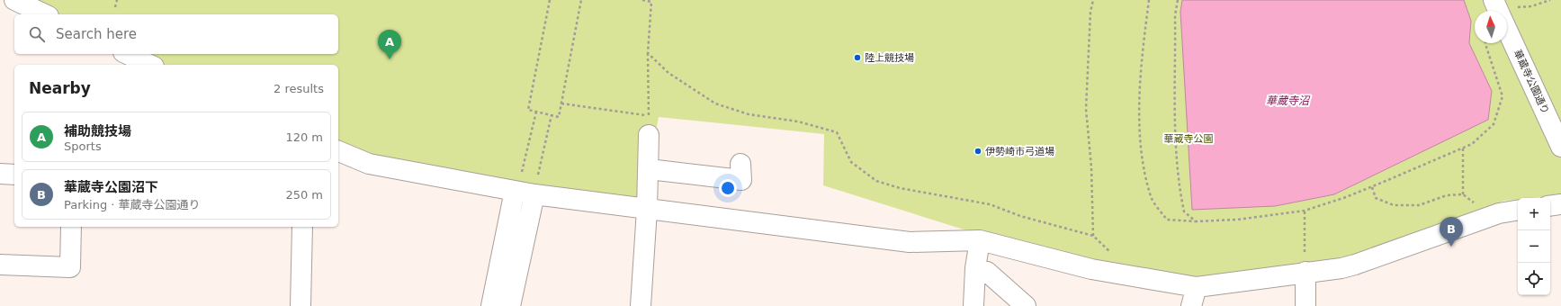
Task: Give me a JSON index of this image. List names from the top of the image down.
{
  "streets": {
    "street": ["華蔵寺公園通り"]
  },
  "water": ["華蔵寺沼"],
  "parks": ["華蔵寺公園"],
  "places": ["陸上競技場", "伊勢崎市弓道場"],
  "north": "top",
  "page": {
    "search": "Search here",
    "pins": ["A", "B"],
    "heading": ["Nearby", "2 results"],
    "list": [
      {
        "mark": "A",
        "name": "補助競技場",
        "note": "Sports",
        "value": "120 m"
      },
      {
        "mark": "B",
        "name": "華蔵寺公園沼下",
        "note": "Parking · 華蔵寺公園通り",
        "value": "250 m"
      }
    ],
    "map_buttons": ["+", "−"]
  }
}
